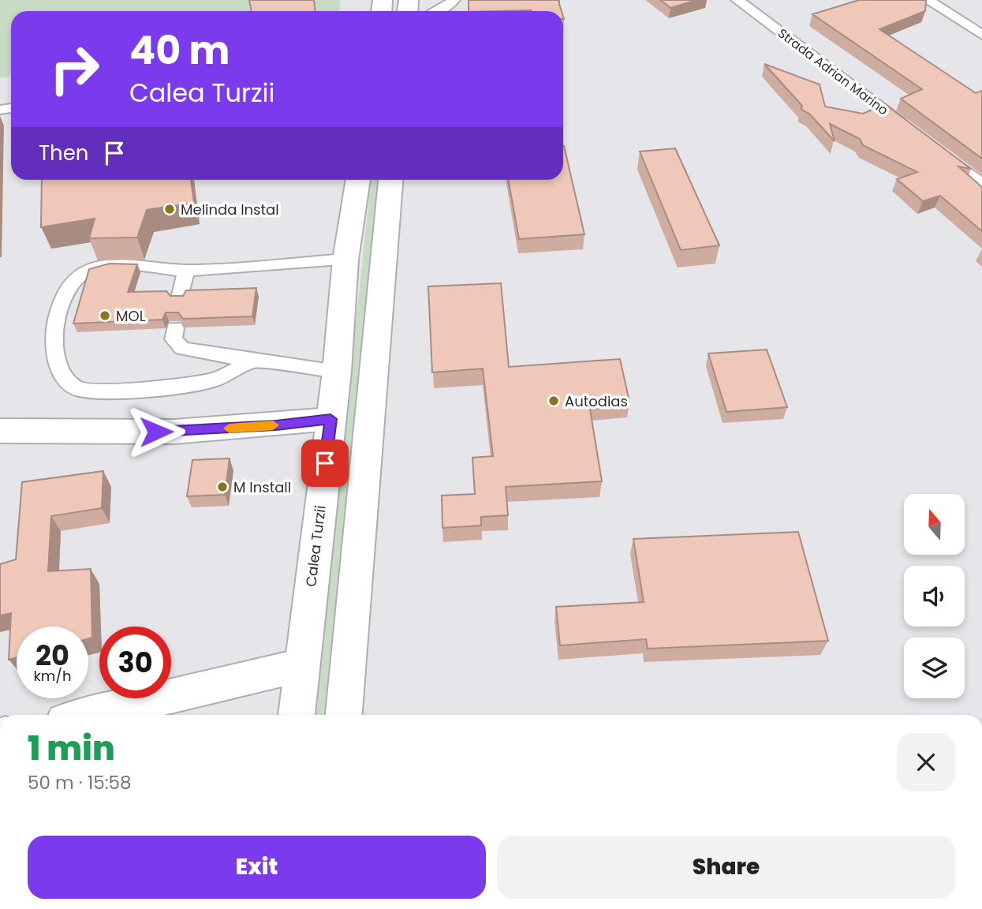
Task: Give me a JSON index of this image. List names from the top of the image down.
{
  "streets": {
    "main road": ["Calea Turzii"],
    "lane": ["Strada Adrian Marino"]
  },
  "places": [
    "Melinda Instal",
    "MOL",
    "Autodias",
    "M Install"
  ],
  "north": "top",
  "page": {
    "turn": ["40 m", "Calea Turzii"],
    "then": "Then",
    "speed": "20 km/h",
    "limit": "30",
    "heading": ["1 min", "50 m · 15:58"],
    "buttons": ["Exit", "Share"]
  }
}
